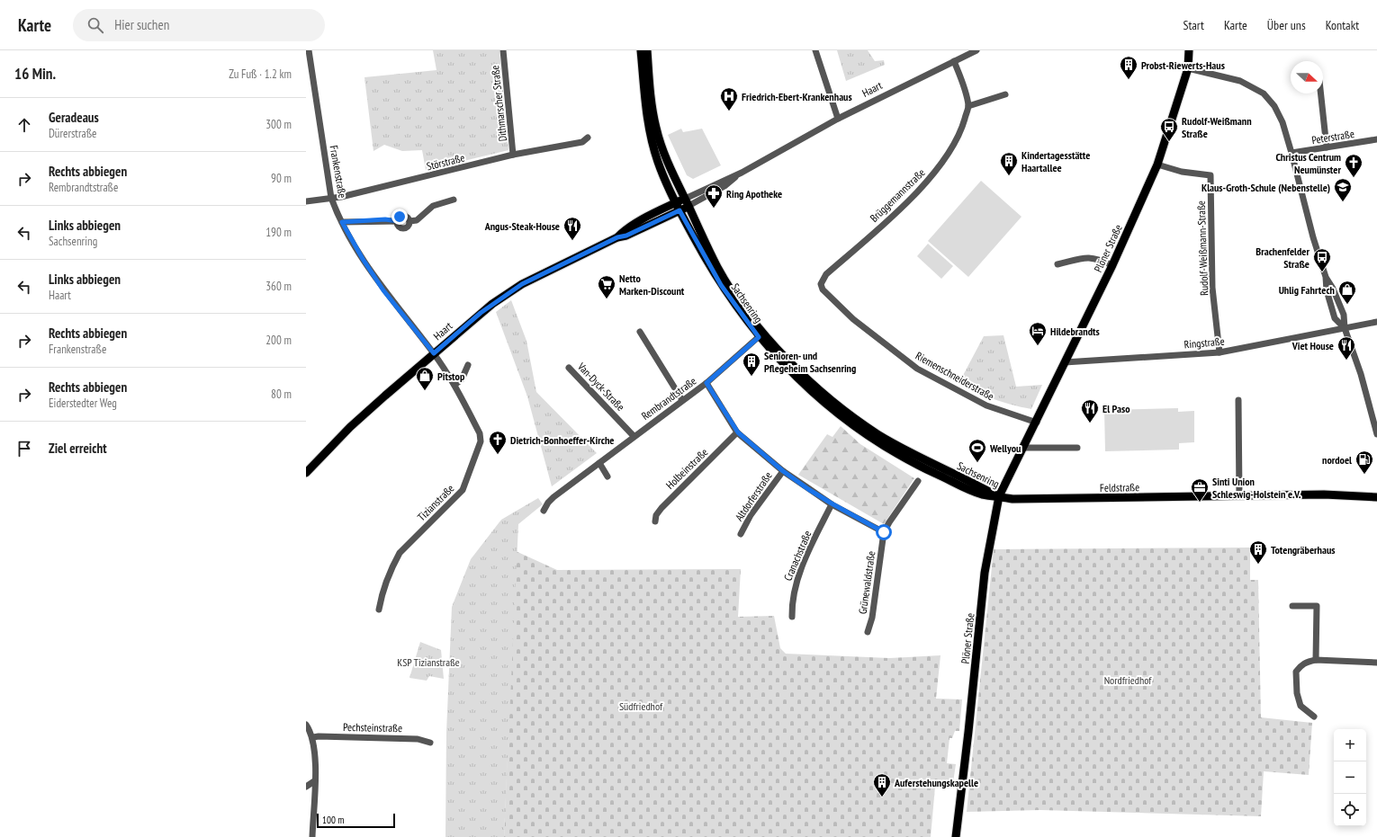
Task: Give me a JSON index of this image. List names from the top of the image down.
{
  "streets": {
    "main road": [
      "Haart",
      "Plöner Straße",
      "Sachsenring",
      "Feldstraße"
    ],
    "street": [
      "Dithmarscher Straße",
      "Peterstraße",
      "Störstraße",
      "Frankenstraße",
      "Brüggemannstraße",
      "Rudolf-Weißmann-Straße",
      "Ringstraße",
      "Riemenschneiderstraße",
      "Van-Dyck-Straße",
      "Rembrandtstraße",
      "Holbeinstraße",
      "Altdorferstraße",
      "Tizianstraße",
      "Cranachstraße",
      "Grünewaldstraße",
      "Pechsteinstraße"
    ]
  },
  "crossings": [
    ["Haart", "Frankenstraße"],
    ["Haart", "Brüggemannstraße"],
    ["Haart", "Sachsenring"],
    ["Haart", "Tizianstraße"],
    ["Dithmarscher Straße", "Störstraße"],
    ["Störstraße", "Frankenstraße"],
    ["Frankenstraße", "Tizianstraße"],
    ["Brüggemannstraße", "Riemenschneiderstraße"],
    ["Plöner Straße", "Rudolf-Weißmann-Straße"],
    ["Plöner Straße", "Sachsenring"],
    ["Plöner Straße", "Ringstraße"],
    ["Plöner Straße", "Riemenschneiderstraße"],
    ["Plöner Straße", "Feldstraße"],
    ["Rudolf-Weißmann-Straße", "Ringstraße"],
    ["Sachsenring", "Rembrandtstraße"],
    ["Sachsenring", "Feldstraße"],
    ["Van-Dyck-Straße", "Rembrandtstraße"]
  ],
  "parks": ["KSP Tizianstraße", "Nordfriedhof", "Südfriedhof"],
  "places": {
    "building": [
      "Probst-Riewerts-Haus",
      "Kindertagesstätte Haartallee",
      "Senioren- und Pflegeheim Sachsenring",
      "Totengräberhaus",
      "Auferstehungskapelle"
    ],
    "hospital": ["Friedrich-Ebert-Krankenhaus"],
    "bus stop": ["Rudolf-Weißmann Straße", "Brachenfelder Straße"],
    "church": ["Christus Centrum Neumünster", "Dietrich-Bonhoeffer-Kirche"],
    "school or university": ["Klaus-Groth-Schule (Nebenstelle)"],
    "pharmacy": ["Ring Apotheke"],
    "restaurant": ["Angus-Steak-House", "Viet House", "El Paso"],
    "supermarket": ["Netto Marken-Discount"],
    "shop": ["Uhlig Fahrtech", "Pitstop"],
    "hotel": ["Hildebrandts"],
    "sports": ["Wellyou"],
    "fuel station": ["nordoel"],
    "office": ["Sinti Union Schleswig-Holstein e.V."]
  },
  "scale_bar": "100 m",
  "north": "right",
  "page": {
    "header": "Karte",
    "search": "Hier suchen",
    "nav": [
      "Start",
      "Karte",
      "Über uns",
      "Kontakt"
    ],
    "heading": ["16 Min.", "Zu Fuß · 1.2 km"],
    "list": [
      ["Geradeaus", "Dürerstraße", "300 m"],
      ["Rechts abbiegen", "Rembrandtstraße", "90 m"],
      ["Links abbiegen", "Sachsenring", "190 m"],
      ["Links abbiegen", "Haart", "360 m"],
      ["Rechts abbiegen", "Frankenstraße", "200 m"],
      ["Rechts abbiegen", "Eiderstedter Weg", "80 m"],
      "Ziel erreicht"
    ],
    "map_buttons": ["+", "−"],
    "scale": "100 m"
  }
}
